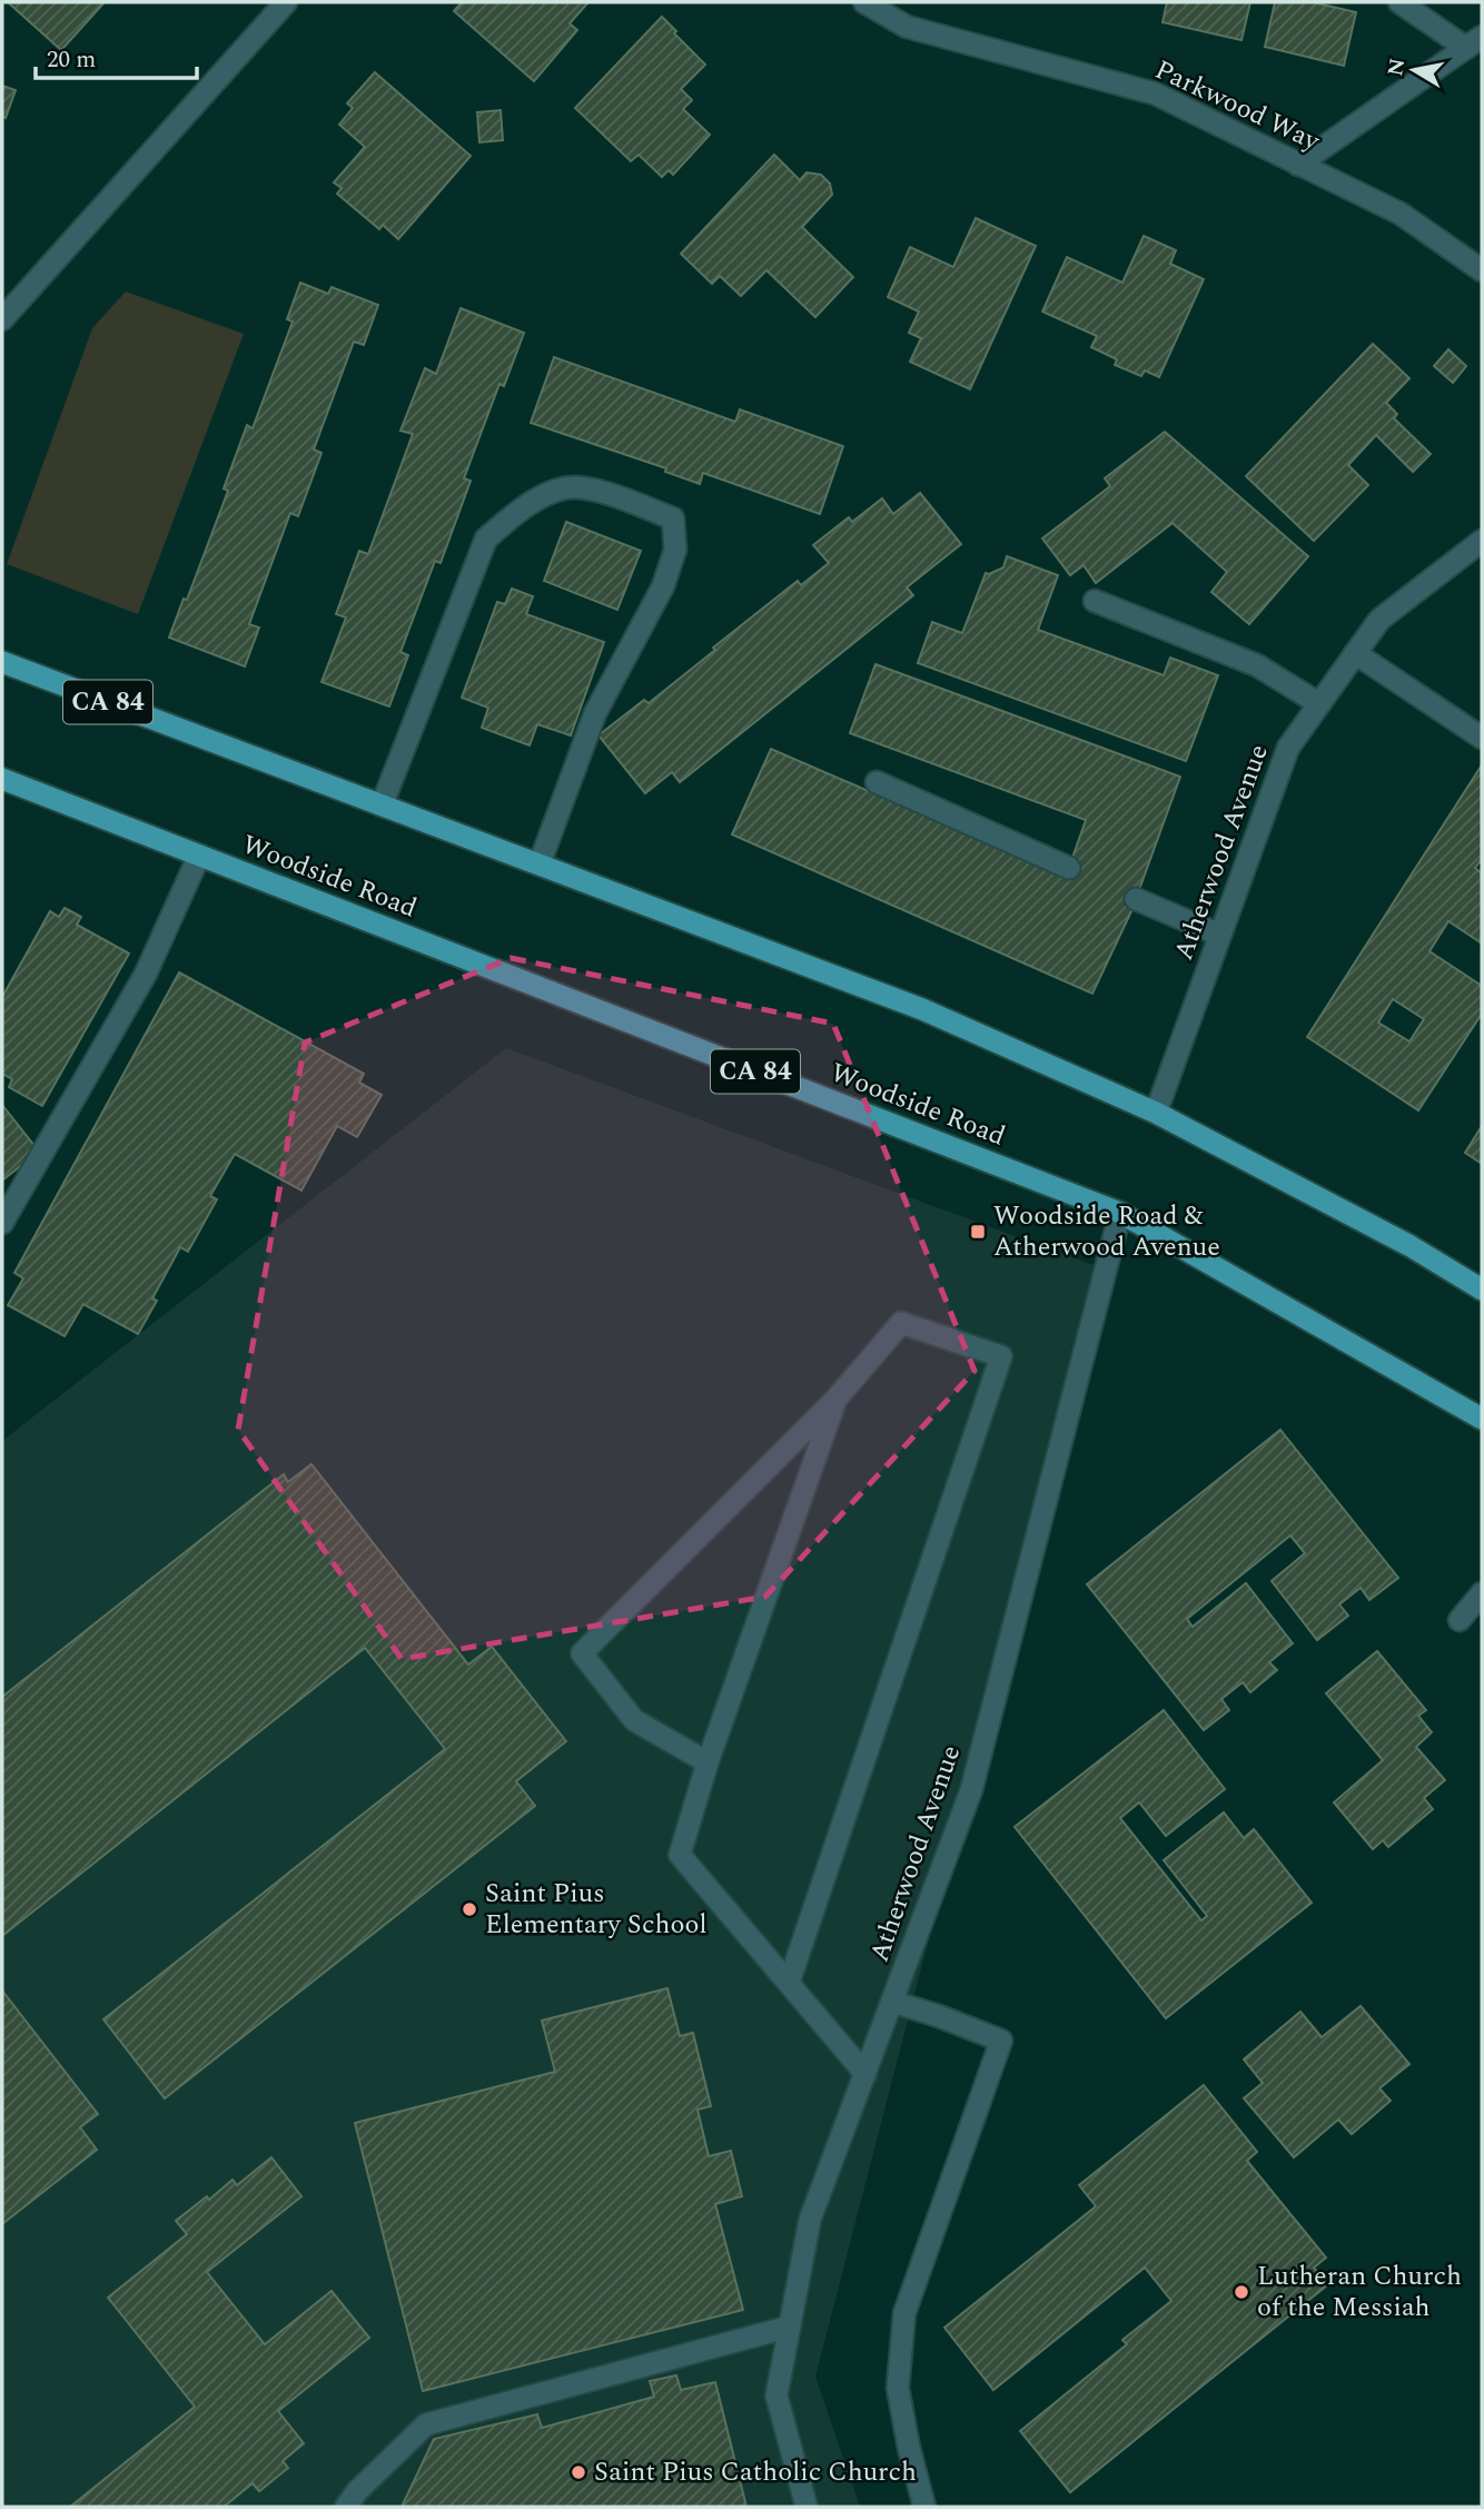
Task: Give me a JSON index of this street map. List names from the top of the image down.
{
  "streets": {
    "main road": ["CA 84", "Woodside Road"],
    "street": ["Parkwood Way", "Atherwood Avenue"]
  },
  "crossings": [
    ["CA 84", "Atherwood Avenue"],
    ["Atherwood Avenue", "Woodside Road"]
  ],
  "places": {
    "transit": ["Woodside Road & Atherwood Avenue"],
    "other": ["Saint Pius Elementary School", "Lutheran Church of the Messiah", "Saint Pius Catholic Church"]
  },
  "scale_bar": "20 m",
  "north": "left"
}
